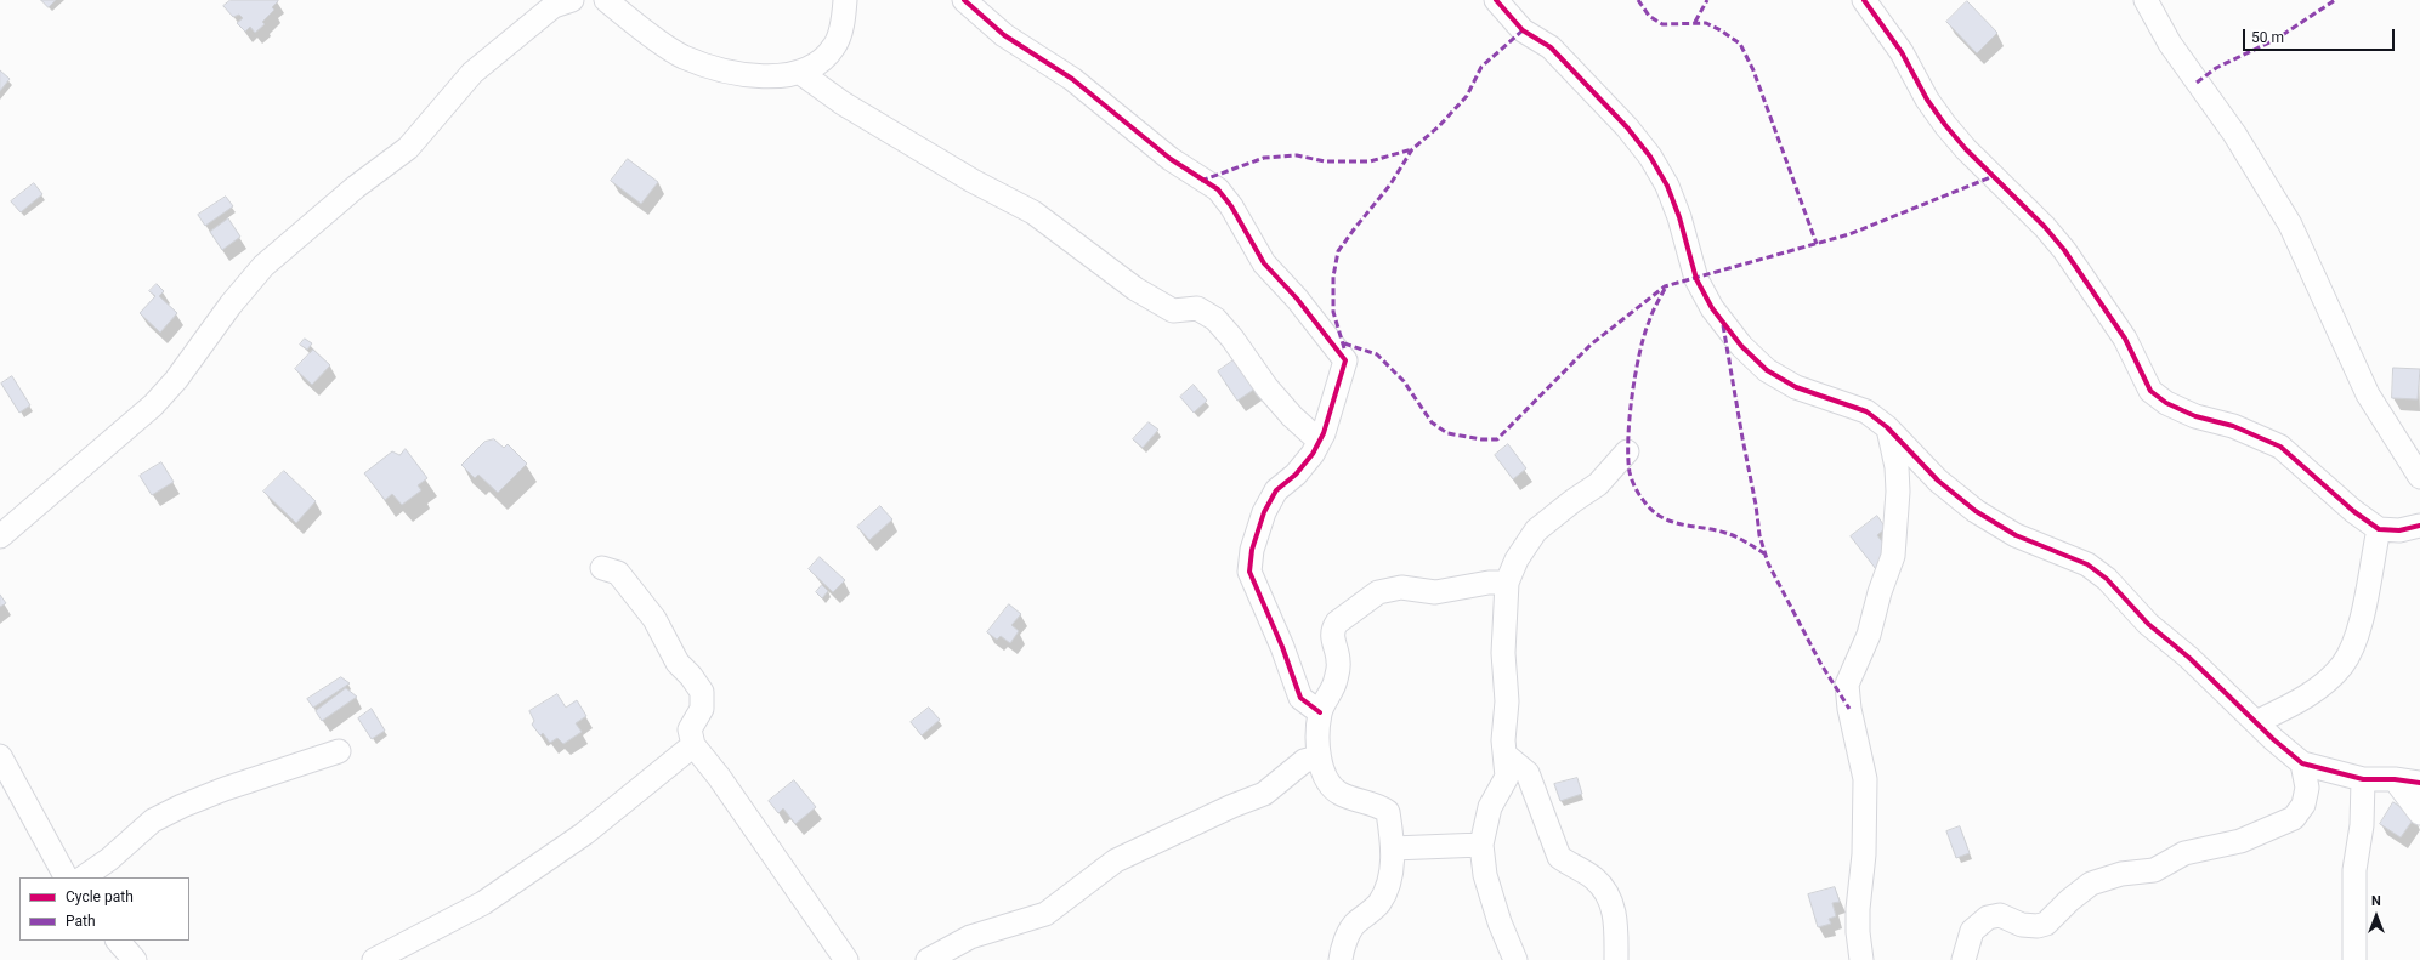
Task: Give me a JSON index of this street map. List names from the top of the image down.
{
  "legend": ["Cycle path", "Path"],
  "scale_bar": "50 m",
  "north": "top"
}
